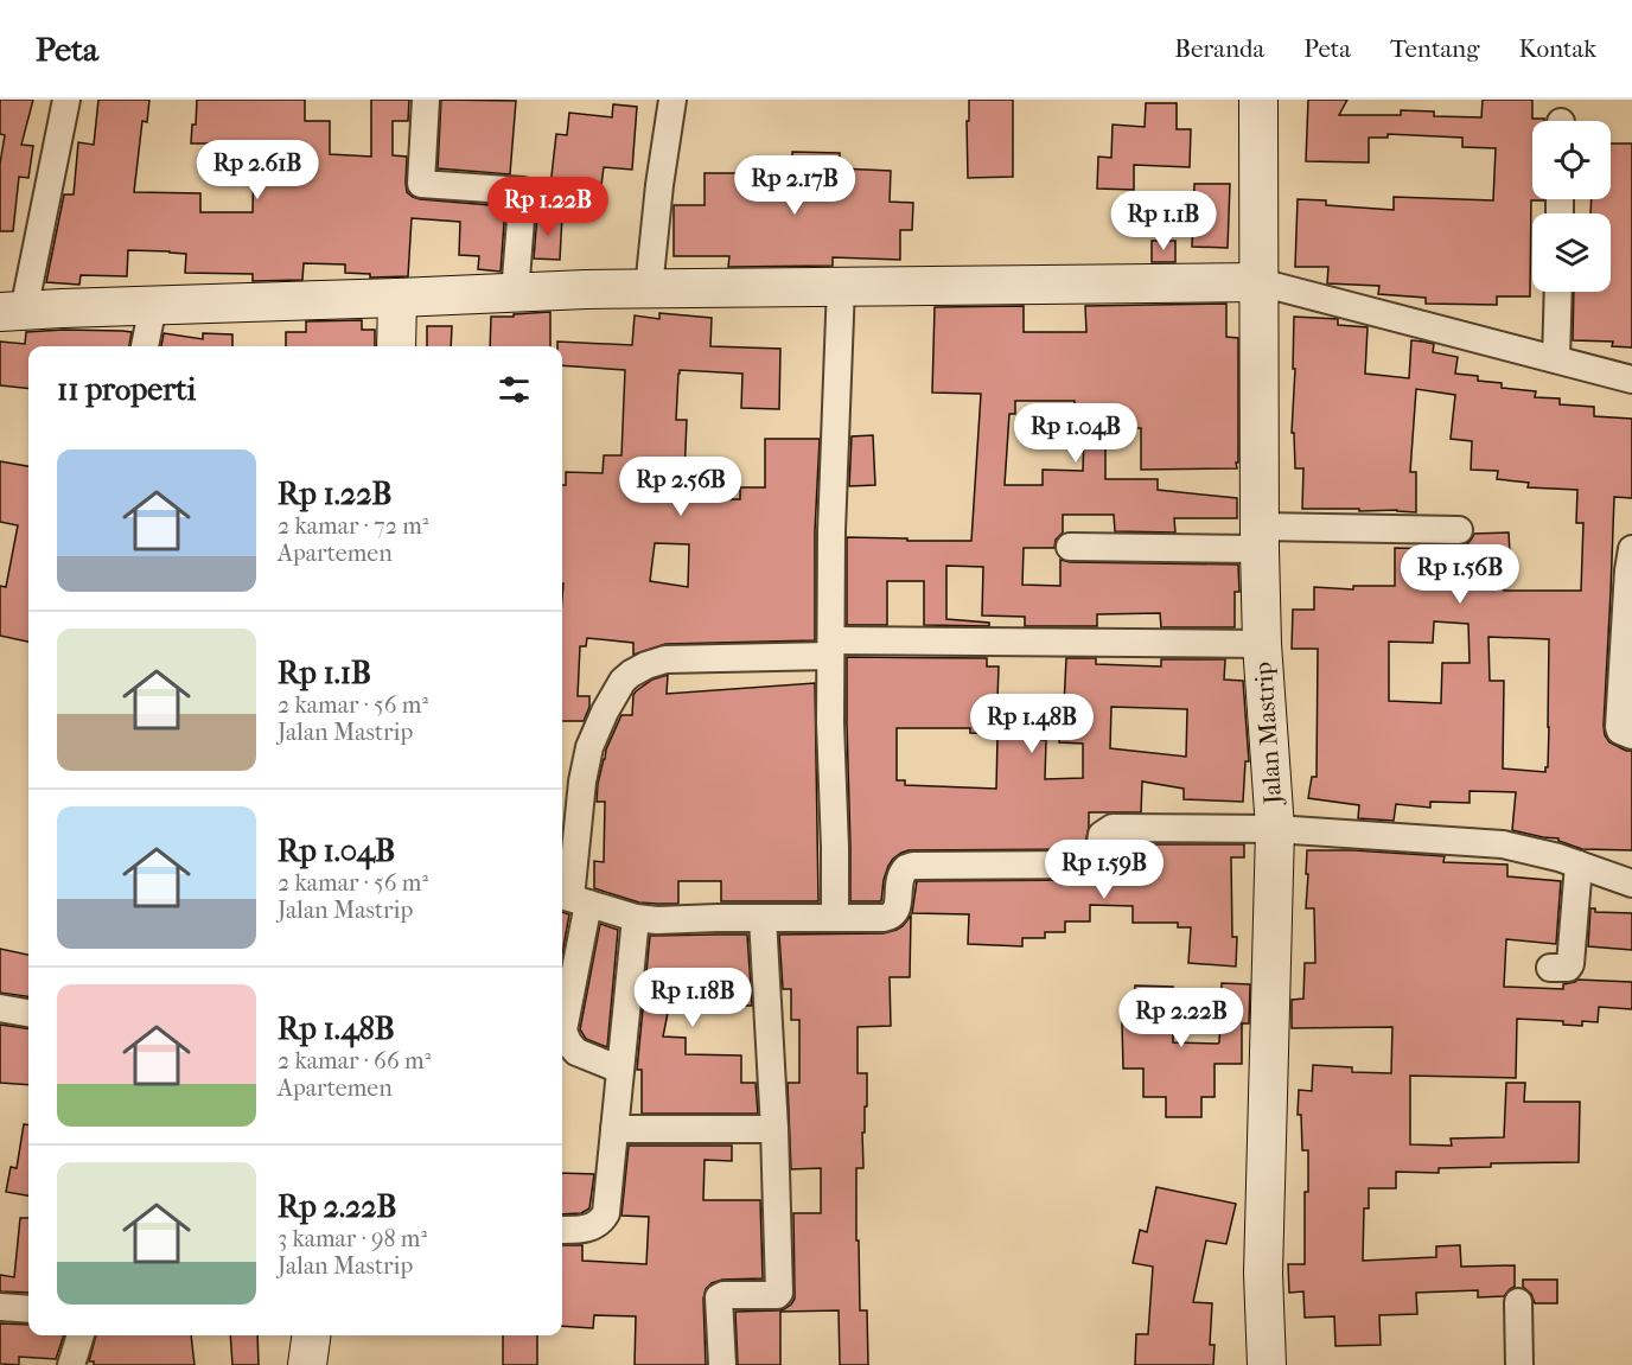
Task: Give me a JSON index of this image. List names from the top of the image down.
{
  "streets": {
    "street": ["Jalan Mastrip"]
  },
  "page": {
    "header": "Peta",
    "nav": [
      "Beranda",
      "Peta",
      "Tentang",
      "Kontak"
    ],
    "price": [
      "Rp 2.61B",
      "Rp 2.17B",
      "Rp 1.22B",
      "Rp 1.1B",
      "Rp 1.04B",
      "Rp 2.56B",
      "Rp 1.56B",
      "Rp 1.48B",
      "Rp 1.59B",
      "Rp 1.18B",
      "Rp 2.22B"
    ],
    "heading": "11 properti",
    "list": [
      {
        "name": "Rp 1.22B",
        "note": "2 kamar · 72 m² · Apartemen"
      },
      {
        "name": "Rp 1.1B",
        "note": "2 kamar · 56 m² · Jalan Mastrip"
      },
      {
        "name": "Rp 1.04B",
        "note": "2 kamar · 56 m² · Jalan Mastrip"
      },
      {
        "name": "Rp 1.48B",
        "note": "2 kamar · 66 m² · Apartemen"
      },
      {
        "name": "Rp 2.22B",
        "note": "3 kamar · 98 m² · Jalan Mastrip"
      }
    ]
  }
}
